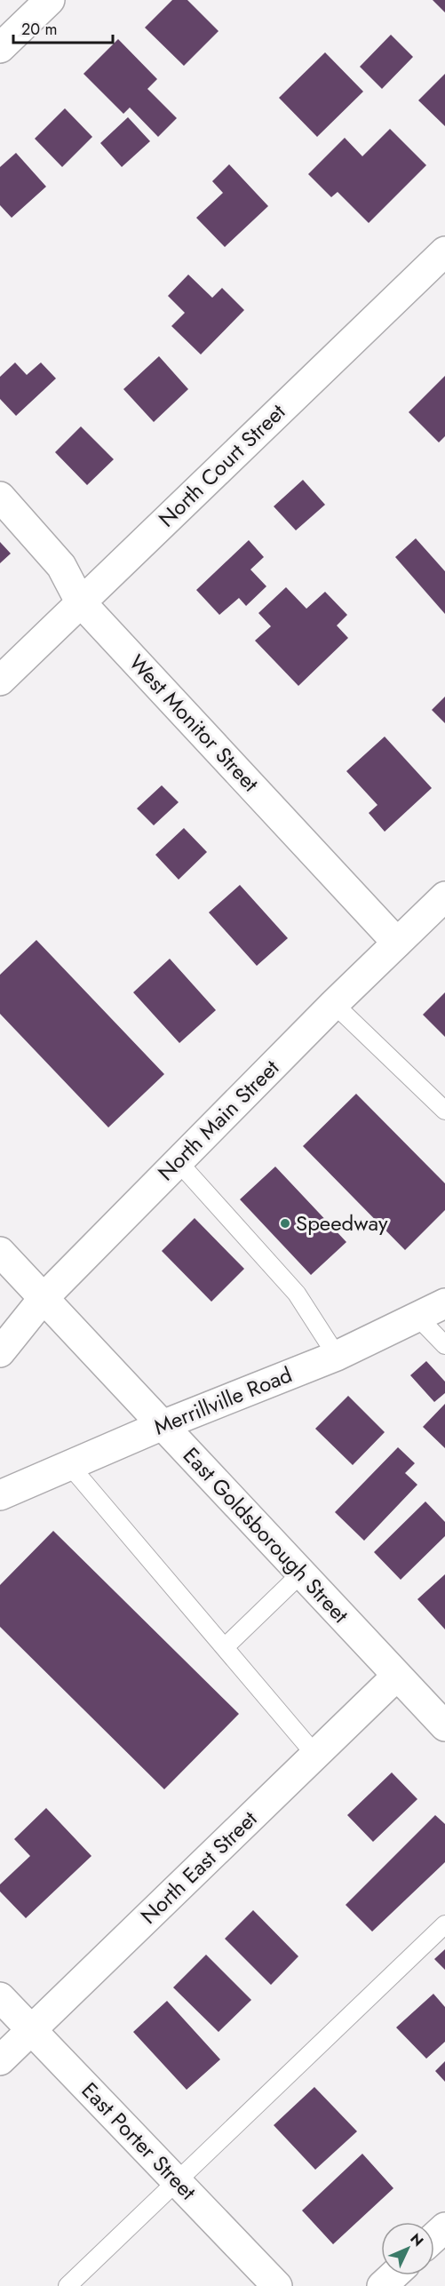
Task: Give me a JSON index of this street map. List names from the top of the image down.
{
  "streets": {
    "street": [
      "North Court Street",
      "West Monitor Street",
      "North Main Street",
      "Merrillville Road",
      "East Goldsborough Street",
      "North East Street",
      "East Porter Street"
    ]
  },
  "crossings": [
    ["North Court Street", "West Monitor Street"],
    ["West Monitor Street", "North Main Street"],
    ["North Main Street", "East Goldsborough Street"],
    ["Merrillville Road", "East Goldsborough Street"],
    ["East Goldsborough Street", "North East Street"],
    ["North East Street", "East Porter Street"]
  ],
  "places": ["Speedway"],
  "scale_bar": "20 m",
  "north": "top right"
}
